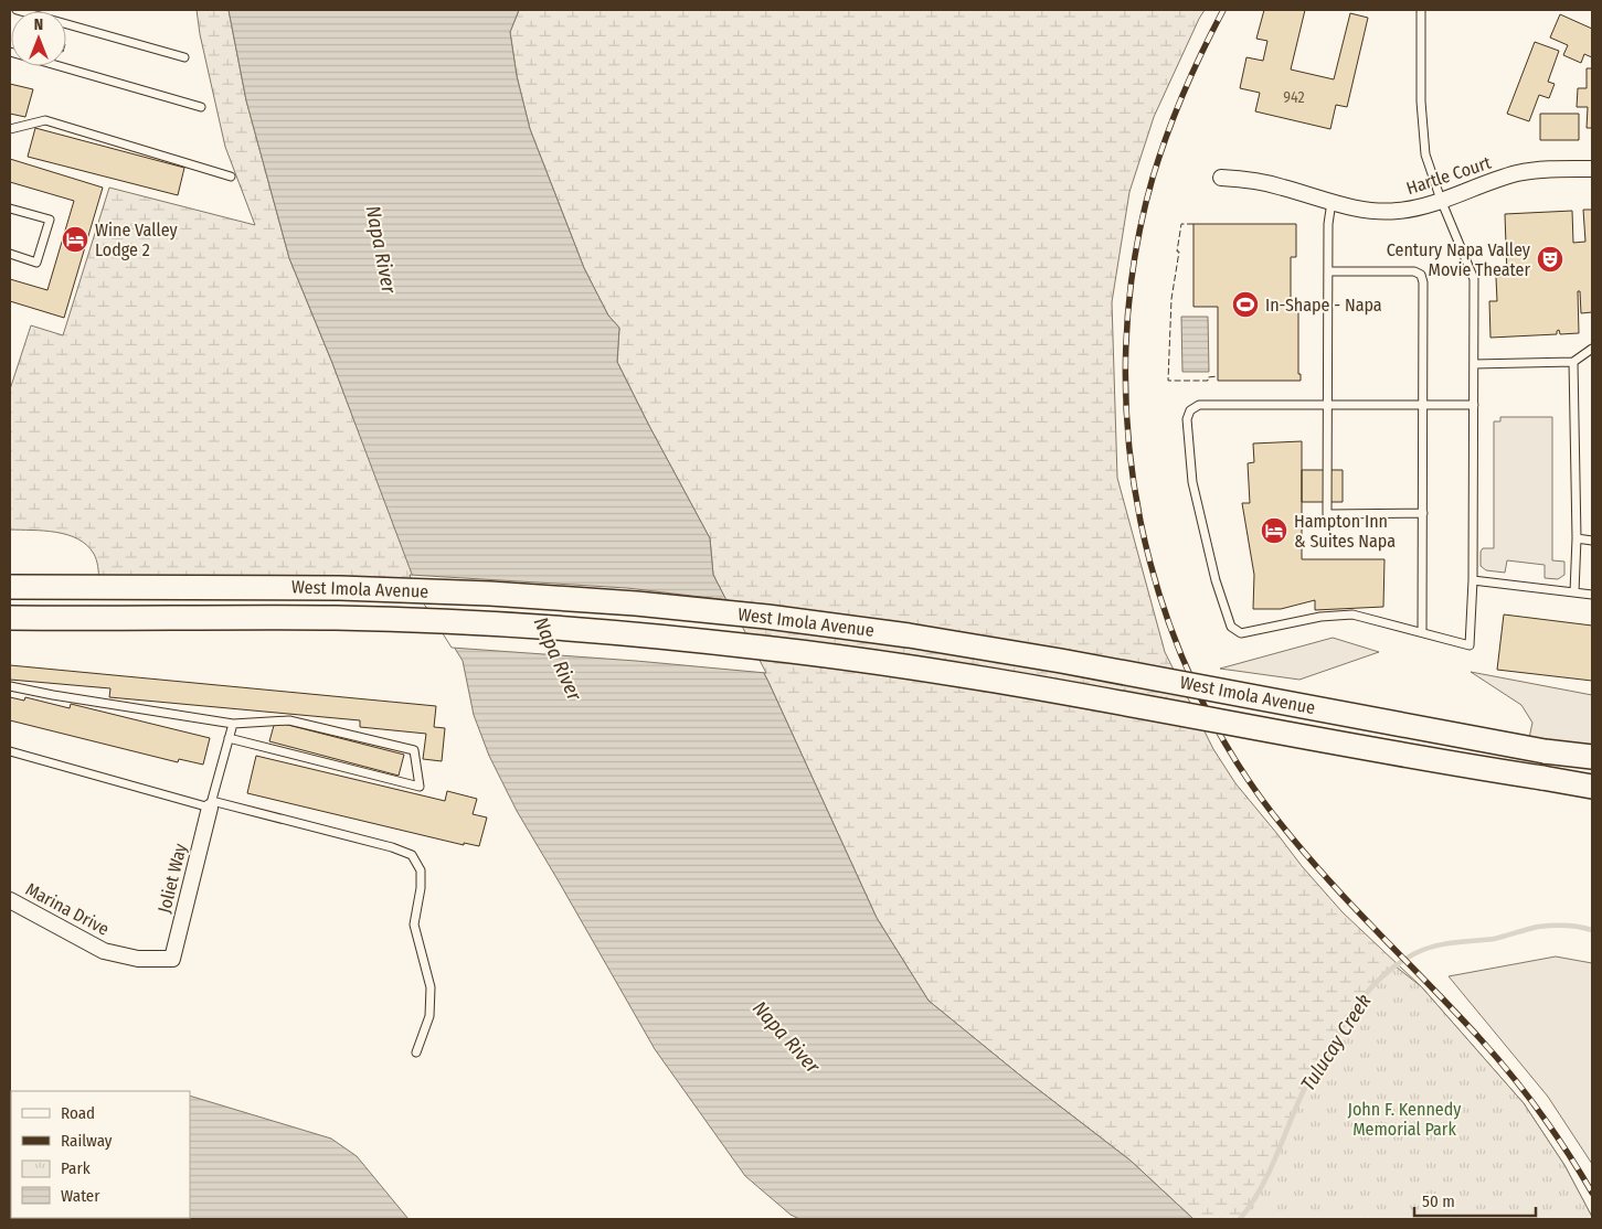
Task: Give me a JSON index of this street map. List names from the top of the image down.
{
  "streets": {
    "main road": ["West Imola Avenue"],
    "street": ["Hartle Court", "Joliet Way", "Marina Drive"]
  },
  "crossings": [
    ["Joliet Way", "Marina Drive"]
  ],
  "water": ["Napa River", "Tulucay Creek"],
  "parks": ["John F. Kennedy Memorial Park"],
  "places": {
    "hotel": ["Wine Valley Lodge 2", "Hampton Inn & Suites Napa"],
    "theatre": ["Century Napa Valley Movie Theater"],
    "sports": ["In-Shape - Napa"]
  },
  "house_numbers": ["942"],
  "legend": [
    "Road",
    "Railway",
    "Park",
    "Water"
  ],
  "scale_bar": "50 m",
  "north": "top"
}
